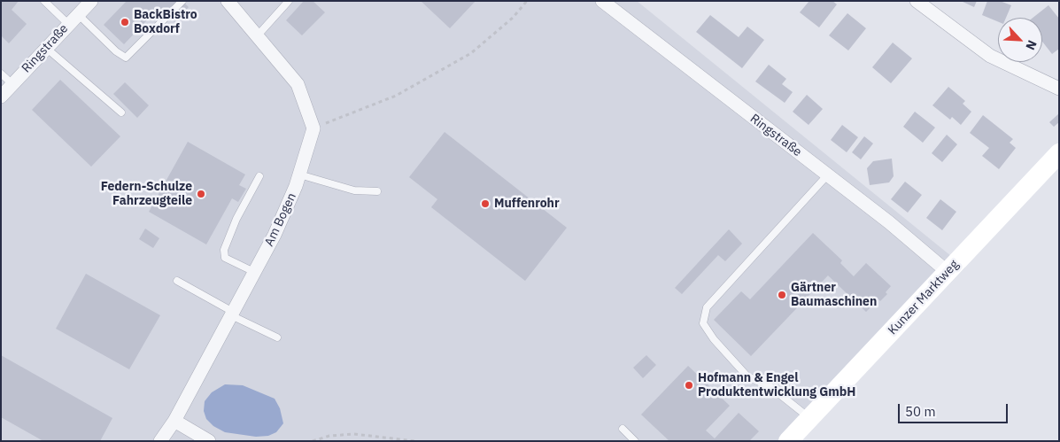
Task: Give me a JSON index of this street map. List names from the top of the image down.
{
  "streets": {
    "street": ["Ringstraße", "Am Bogen", "Kunzer Marktweg"]
  },
  "crossings": [
    ["Ringstraße", "Kunzer Marktweg"]
  ],
  "places": [
    "BackBistro Boxdorf",
    "Federn-Schulze Fahrzeugteile",
    "Muffenrohr",
    "Gärtner Baumaschinen",
    "Hofmann & Engel Produktentwicklung GmbH"
  ],
  "scale_bar": "50 m",
  "north": "bottom right"
}
